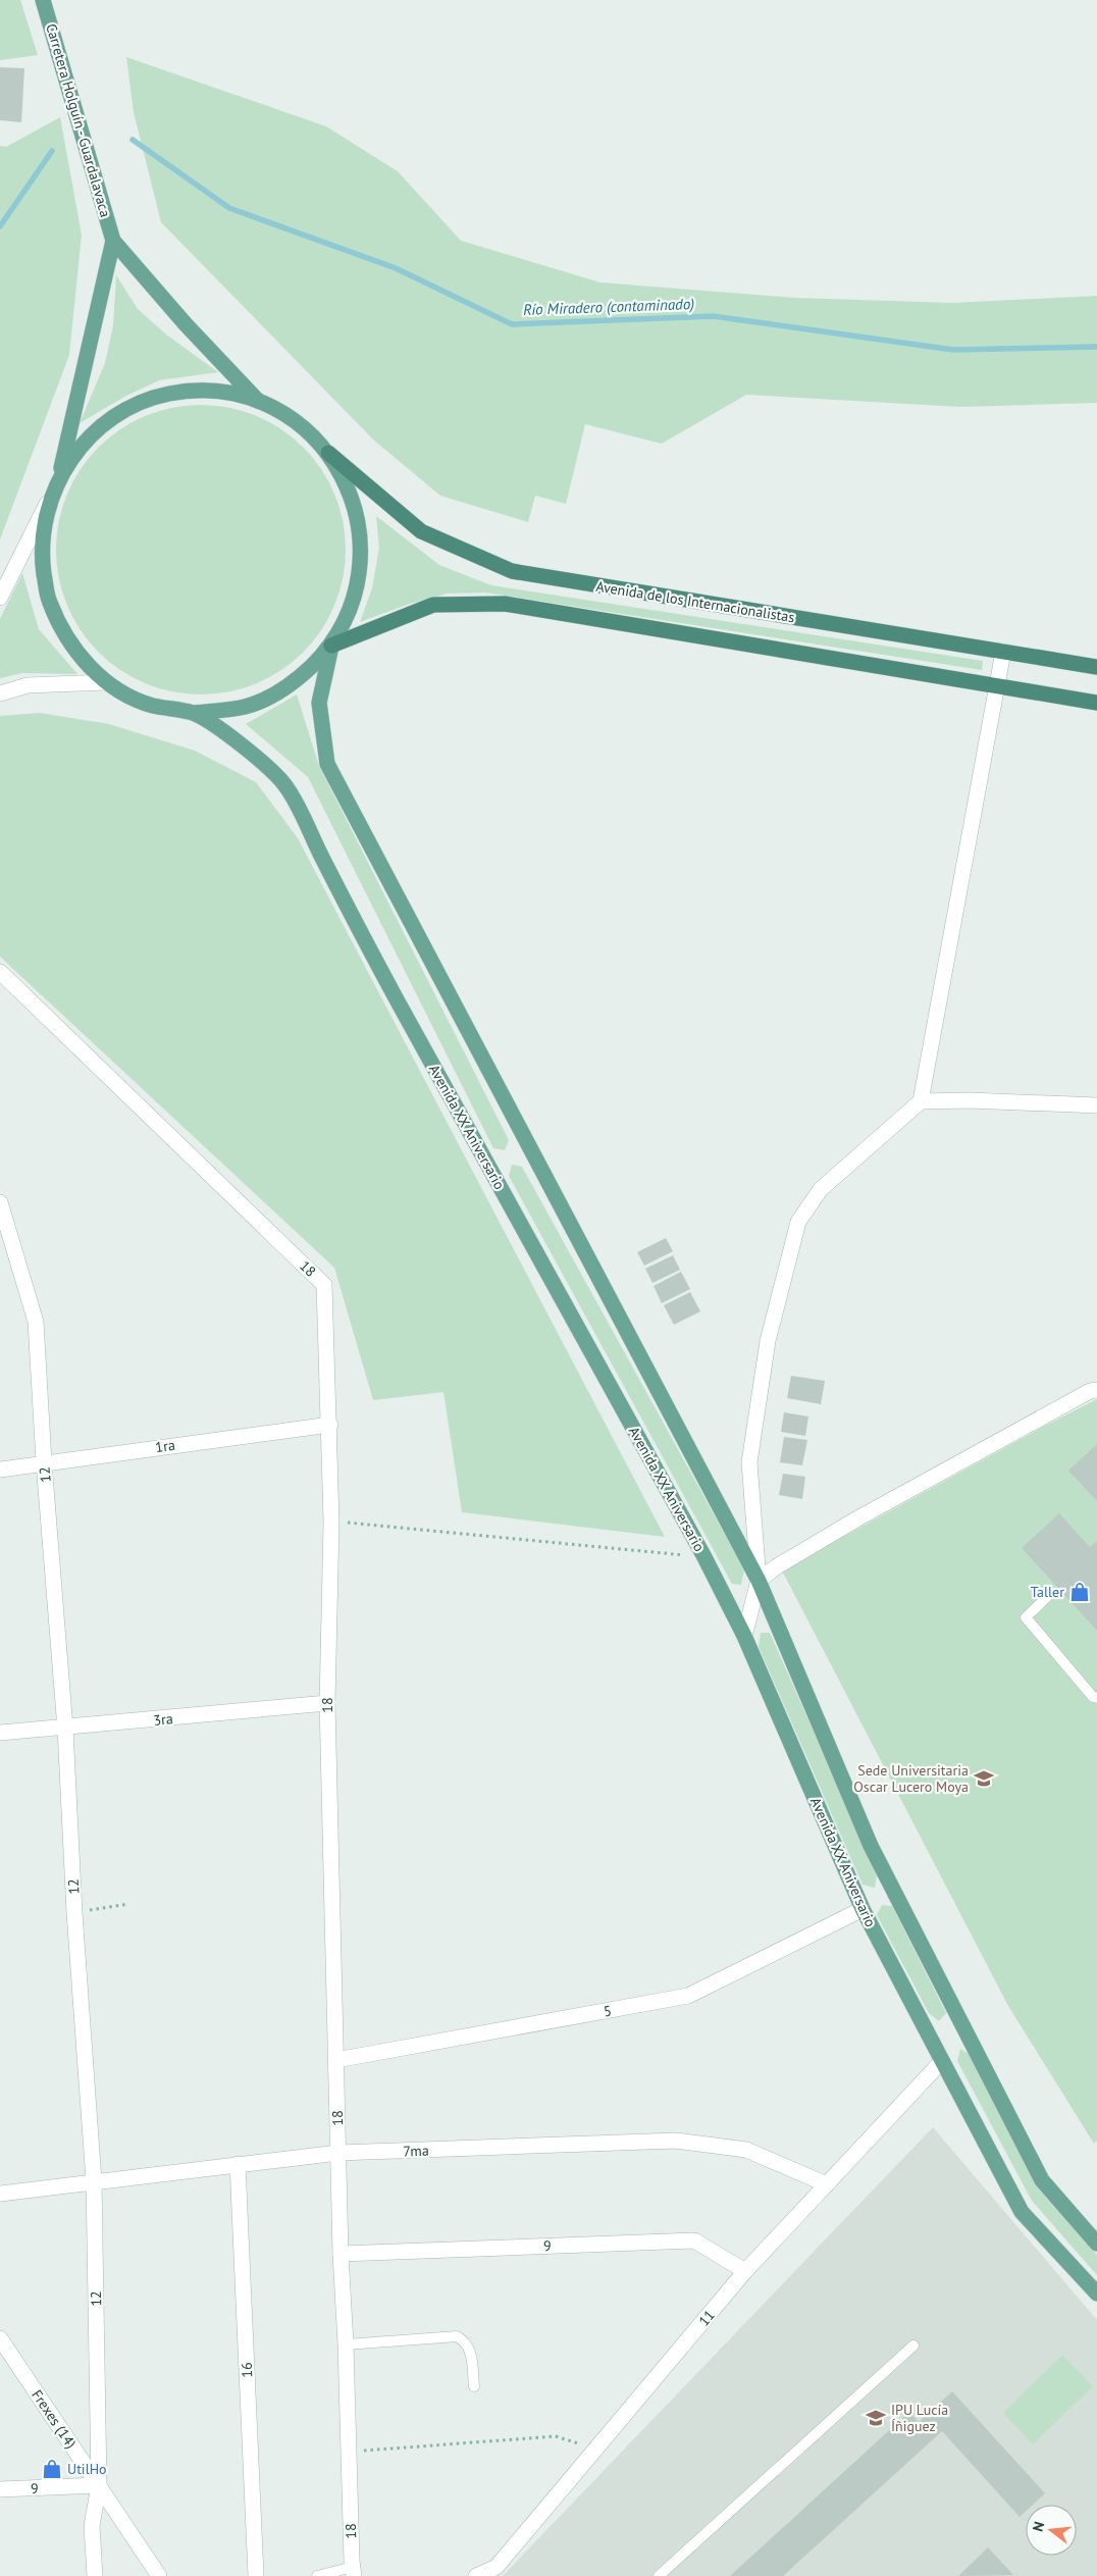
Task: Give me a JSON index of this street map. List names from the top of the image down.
{
  "streets": {
    "highway": ["Avenida de los Internacionalistas"],
    "main road": ["Carretera Holguín - Guardalavaca", "Avenida XX Aniversario"],
    "street": [
      "18",
      "1ra",
      "12",
      "3ra",
      "5",
      "7ma",
      "9",
      "11",
      "16",
      "Frexes (14)"
    ]
  },
  "crossings": [
    ["Avenida XX Aniversario", "5"],
    ["Avenida XX Aniversario", "11"],
    ["18", "1ra"],
    ["18", "3ra"],
    ["18", "5"],
    ["18", "7ma"],
    ["18", "9"],
    ["1ra", "12"],
    ["12", "3ra"],
    ["12", "7ma"],
    ["12", "9"],
    ["12", "Frexes (14)"],
    ["7ma", "11"],
    ["7ma", "16"],
    ["9", "11"],
    ["9", "Frexes (14)"]
  ],
  "water": ["Río Miradero (contaminado)"],
  "places": {
    "shop": ["Taller", "UtilHo"],
    "school or university": ["Sede Universitaria Oscar Lucero Moya", "IPU Lucía Íñiguez"]
  },
  "north": "left"
}
